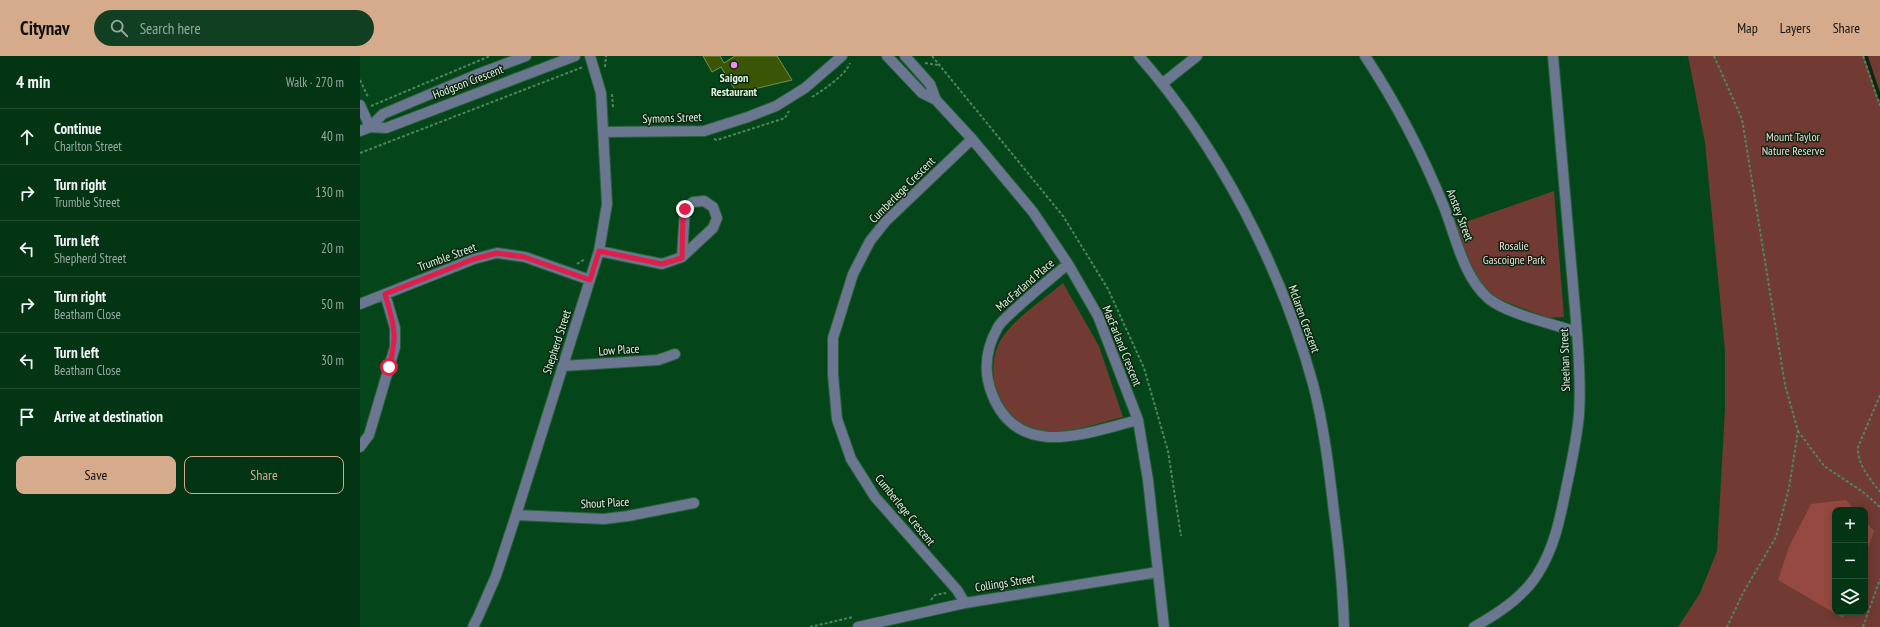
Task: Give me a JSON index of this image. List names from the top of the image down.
{
  "streets": {
    "street": [
      "Hodgson Crescent",
      "Symons Street",
      "Cumberlege Crescent",
      "Anstey Street",
      "Trumble Street",
      "MacFarland Place",
      "Mclaren Crescent",
      "Shepherd Street",
      "MacFarland Crescent",
      "Low Place",
      "Sheehan Street",
      "Shout Place",
      "Collings Street"
    ]
  },
  "crossings": [
    ["Symons Street", "Shepherd Street"],
    ["Cumberlege Crescent", "MacFarland Crescent"],
    ["Cumberlege Crescent", "Collings Street"],
    ["Anstey Street", "Sheehan Street"],
    ["Trumble Street", "Shepherd Street"],
    ["MacFarland Place", "MacFarland Crescent"],
    ["Shepherd Street", "Low Place"],
    ["Shepherd Street", "Shout Place"],
    ["MacFarland Crescent", "Collings Street"]
  ],
  "parks": ["Mount Taylor Nature Reserve", "Rosalie Gascoigne Park"],
  "places": ["Saigon Restaurant"],
  "page": {
    "header": "Citynav",
    "search": "Search here",
    "nav": ["Map", "Layers", "Share"],
    "heading": ["4 min", "Walk · 270 m"],
    "list": [
      ["Continue", "Charlton Street", "40 m"],
      ["Turn right", "Trumble Street", "130 m"],
      ["Turn left", "Shepherd Street", "20 m"],
      ["Turn right", "Beatham Close", "50 m"],
      ["Turn left", "Beatham Close", "30 m"],
      "Arrive at destination"
    ],
    "buttons": ["Save", "Share"],
    "map_buttons": ["+", "−"]
  }
}
